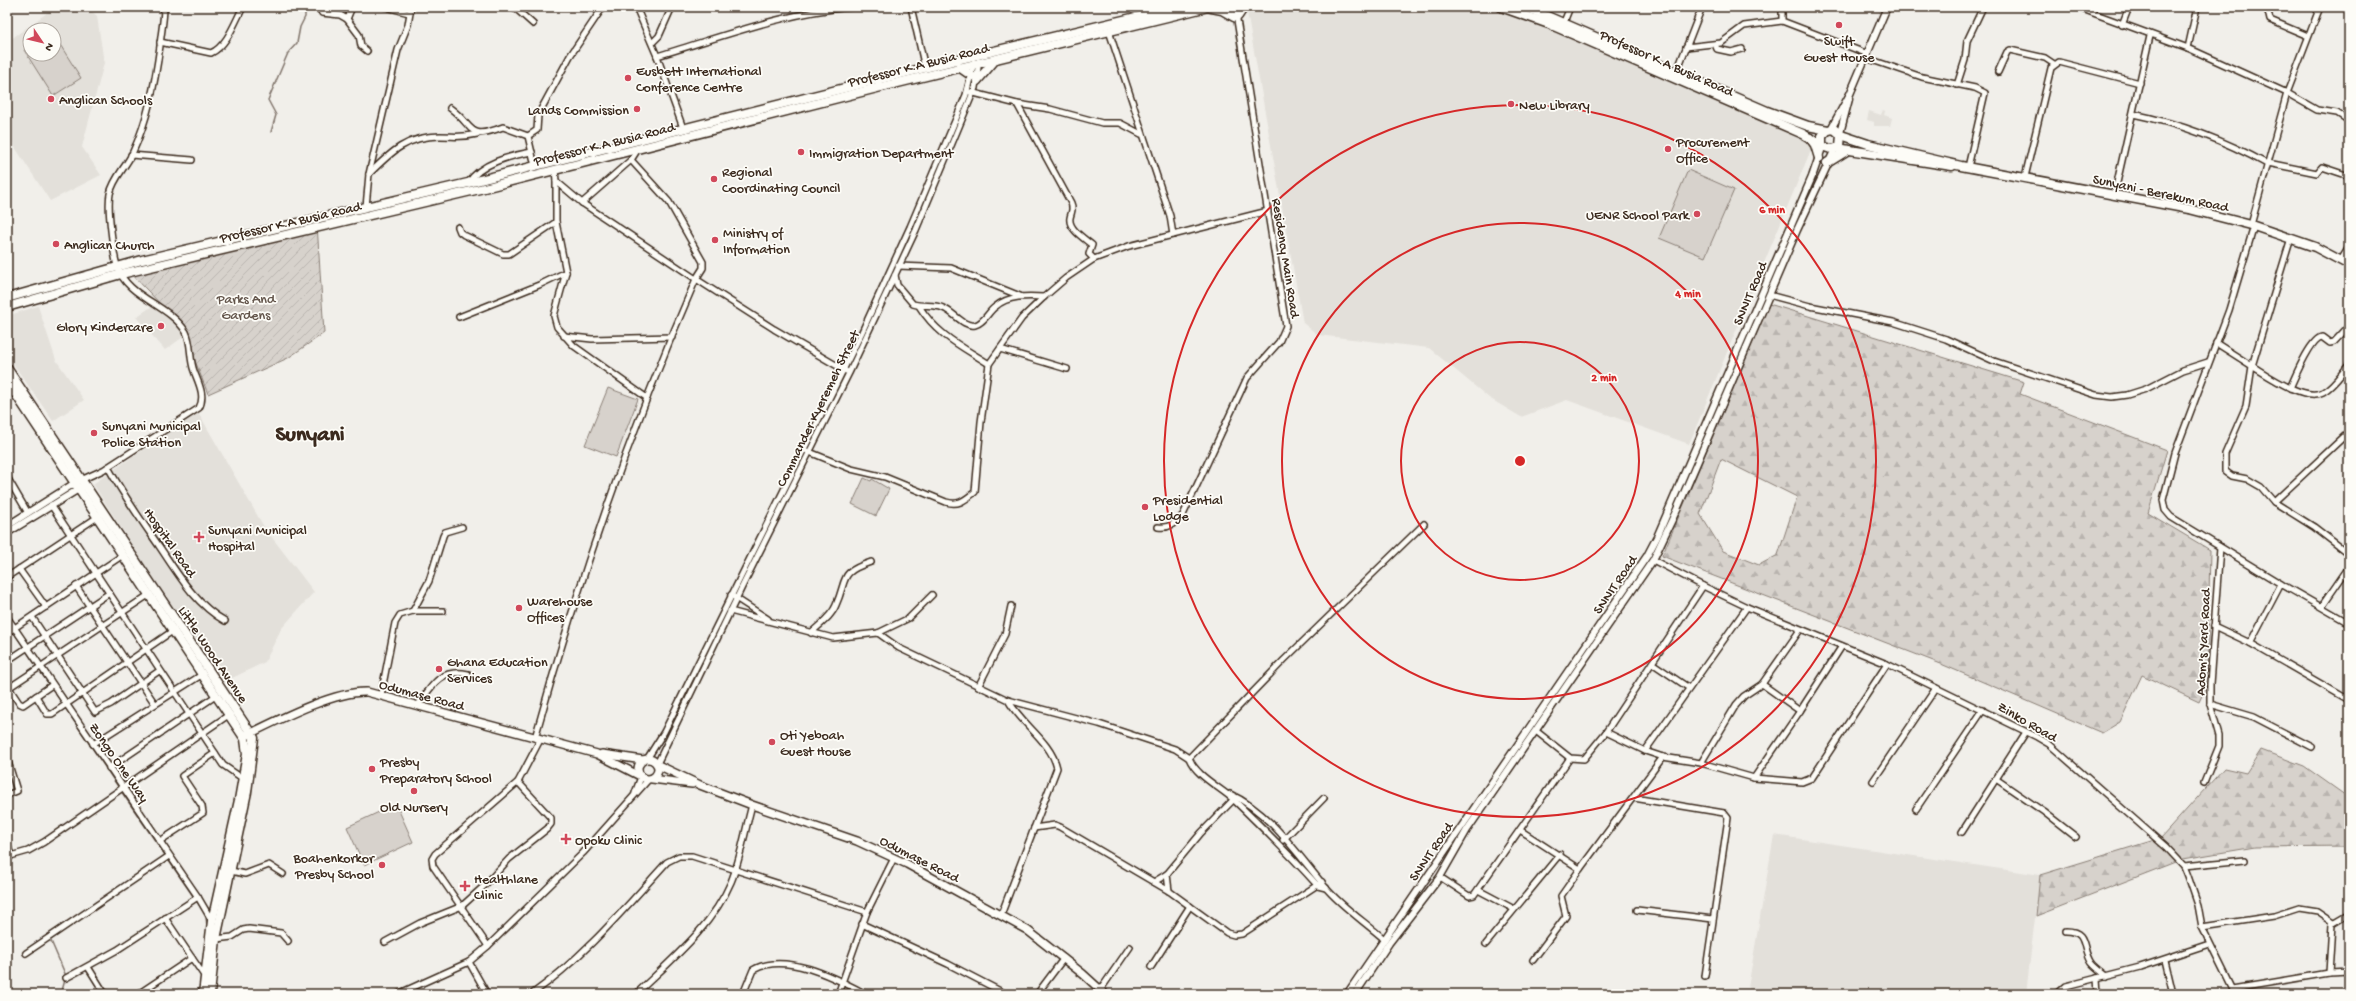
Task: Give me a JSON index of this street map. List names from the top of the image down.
{
  "streets": {
    "main road": [
      "Professor K.A Busia Road",
      "Sunyani - Berekum Road",
      "Little Wood Avenue",
      "Odumase Road"
    ],
    "street": [
      "Residency Main Road",
      "SNNIT Road",
      "Commander Kyeremeh Street",
      "Hospital Road",
      "Adom's Yard Road",
      "Zinko Road",
      "Zongo One Way"
    ]
  },
  "crossings": [
    ["Professor K.A Busia Road", "Sunyani - Berekum Road"],
    ["Professor K.A Busia Road", "SNNIT Road"],
    ["Professor K.A Busia Road", "Commander Kyeremeh Street"],
    ["Sunyani - Berekum Road", "SNNIT Road"],
    ["SNNIT Road", "Zinko Road"],
    ["Commander Kyeremeh Street", "Odumase Road"],
    ["Little Wood Avenue", "Odumase Road"],
    ["Little Wood Avenue", "Zongo One Way"]
  ],
  "districts": ["Sunyani"],
  "parks": ["Parks And Gardens"],
  "places": {
    "other": [
      "Swift Guest House",
      "Eusbett International Conference Centre",
      "Anglican Schools",
      "New Library",
      "Lands Commission",
      "Procurement Office",
      "Immigration Department",
      "Regional Coordinating Council",
      "UENR School Park",
      "Ministry of Information",
      "Anglican Church",
      "Glory Kindercare",
      "Sunyani Municipal Police Station",
      "Presidential Lodge",
      "Warehouse Offices",
      "Ghana Education Services",
      "Oti Yeboah Guest House",
      "Presby Preparatory School",
      "Old Nursery",
      "Boahenkorkor Presby School"
    ],
    "health": ["Sunyani Municipal Hospital", "Opoku Clinic", "Healthlane Clinic"]
  },
  "north": "bottom right",
  "rings": ["6 min", "4 min", "2 min"]
}
